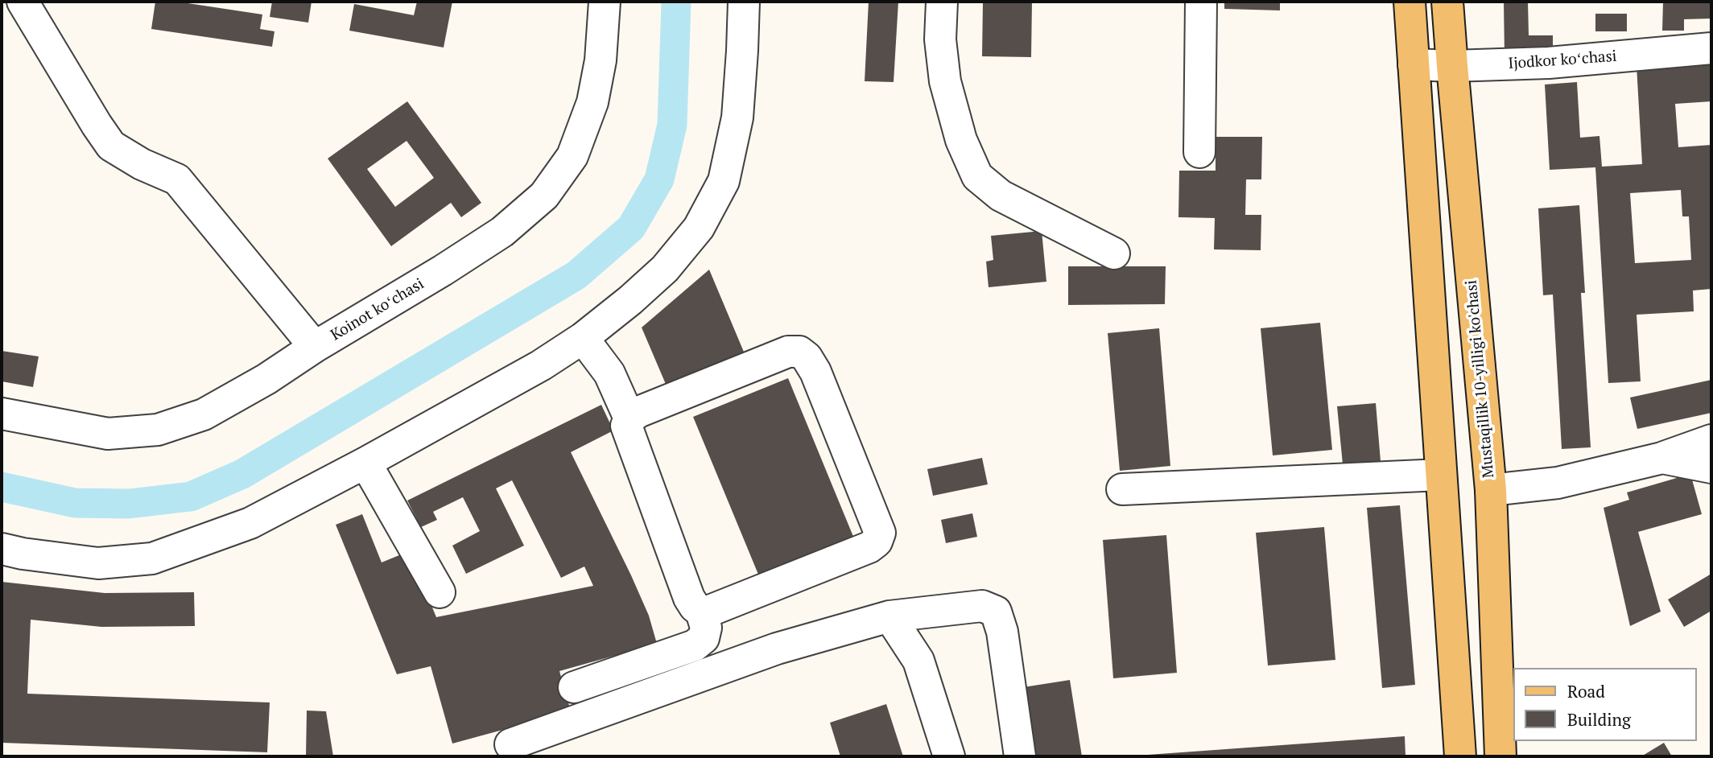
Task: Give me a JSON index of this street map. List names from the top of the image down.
{
  "streets": {
    "main road": ["Mustaqillik 10-yilligi ko'chasi"],
    "street": ["Ijodkor koʻchasi", "Koinot koʻchasi"]
  },
  "crossings": [
    ["Ijodkor koʻchasi", "Mustaqillik 10-yilligi ko'chasi"]
  ],
  "legend": ["Road", "Building"]
}
